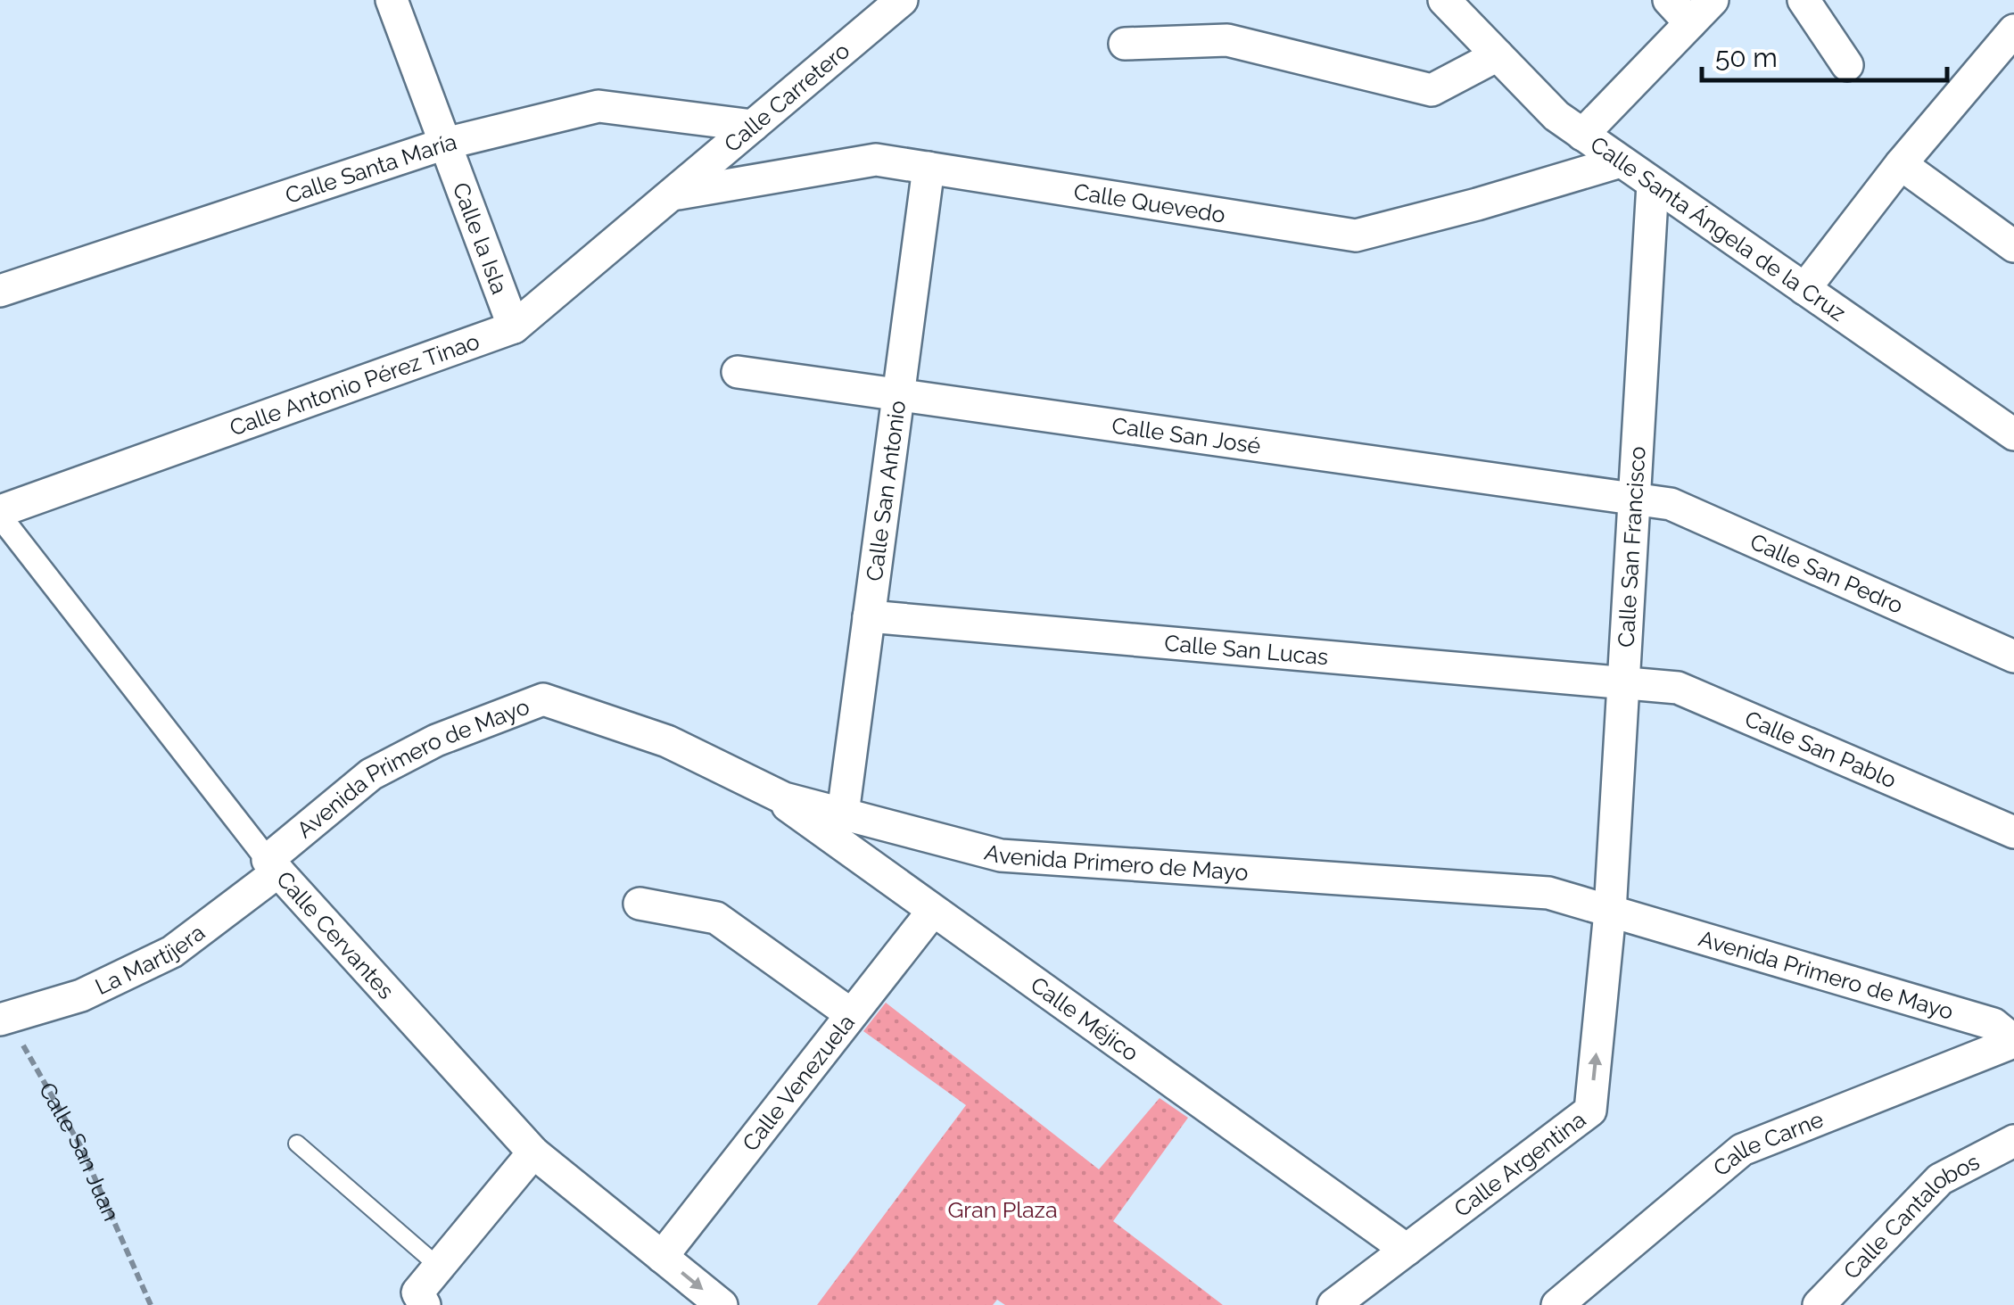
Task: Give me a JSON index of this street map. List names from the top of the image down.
{
  "streets": {
    "street": [
      "Calle Carretero",
      "Calle Santa María",
      "Calle Quevedo",
      "Calle Santa Ángela de la Cruz",
      "Calle la Isla",
      "Calle Antonio Pérez Tinao",
      "Calle San José",
      "Calle San Antonio",
      "Calle San Francisco",
      "Calle San Pedro",
      "Calle San Lucas",
      "Calle San Pablo",
      "Avenida Primero de Mayo",
      "Calle Cervantes",
      "La Martijera",
      "Calle Méjico",
      "Calle Venezuela",
      "Calle Carne",
      "Calle Argentina",
      "Calle Cantalobos"
    ],
    "path": ["Calle San Juan"]
  },
  "crossings": [
    ["Calle Carretero", "Calle Santa María"],
    ["Calle Carretero", "Calle Quevedo"],
    ["Calle Carretero", "Calle Antonio Pérez Tinao"],
    ["Calle Santa María", "Calle la Isla"],
    ["Calle Quevedo", "Calle Santa Ángela de la Cruz"],
    ["Calle Quevedo", "Calle Antonio Pérez Tinao"],
    ["Calle Quevedo", "Calle San Antonio"],
    ["Calle Santa Ángela de la Cruz", "Calle San Francisco"],
    ["Calle la Isla", "Calle Antonio Pérez Tinao"],
    ["Calle Antonio Pérez Tinao", "Calle Cervantes"],
    ["Calle San José", "Calle San Antonio"],
    ["Calle San José", "Calle San Francisco"],
    ["Calle San José", "Calle San Pedro"],
    ["Calle San Antonio", "Calle San Lucas"],
    ["Calle San Antonio", "Avenida Primero de Mayo"],
    ["Calle San Francisco", "Calle San Pedro"],
    ["Calle San Francisco", "Calle San Lucas"],
    ["Calle San Francisco", "Calle San Pablo"],
    ["Calle San Francisco", "Avenida Primero de Mayo"],
    ["Calle San Francisco", "Calle Argentina"],
    ["Calle San Lucas", "Calle San Pablo"],
    ["Avenida Primero de Mayo", "Calle Cervantes"],
    ["Avenida Primero de Mayo", "La Martijera"],
    ["Avenida Primero de Mayo", "Calle Méjico"],
    ["Avenida Primero de Mayo", "Calle Carne"],
    ["Avenida Primero de Mayo", "Calle Argentina"],
    ["Calle Cervantes", "La Martijera"],
    ["Calle Cervantes", "Calle Venezuela"],
    ["La Martijera", "Calle San Juan"],
    ["Calle Méjico", "Calle Venezuela"],
    ["Calle Méjico", "Calle Argentina"]
  ],
  "one_way": ["Calle Argentina"],
  "parks": ["Gran Plaza"],
  "scale_bar": "50 m"
}
